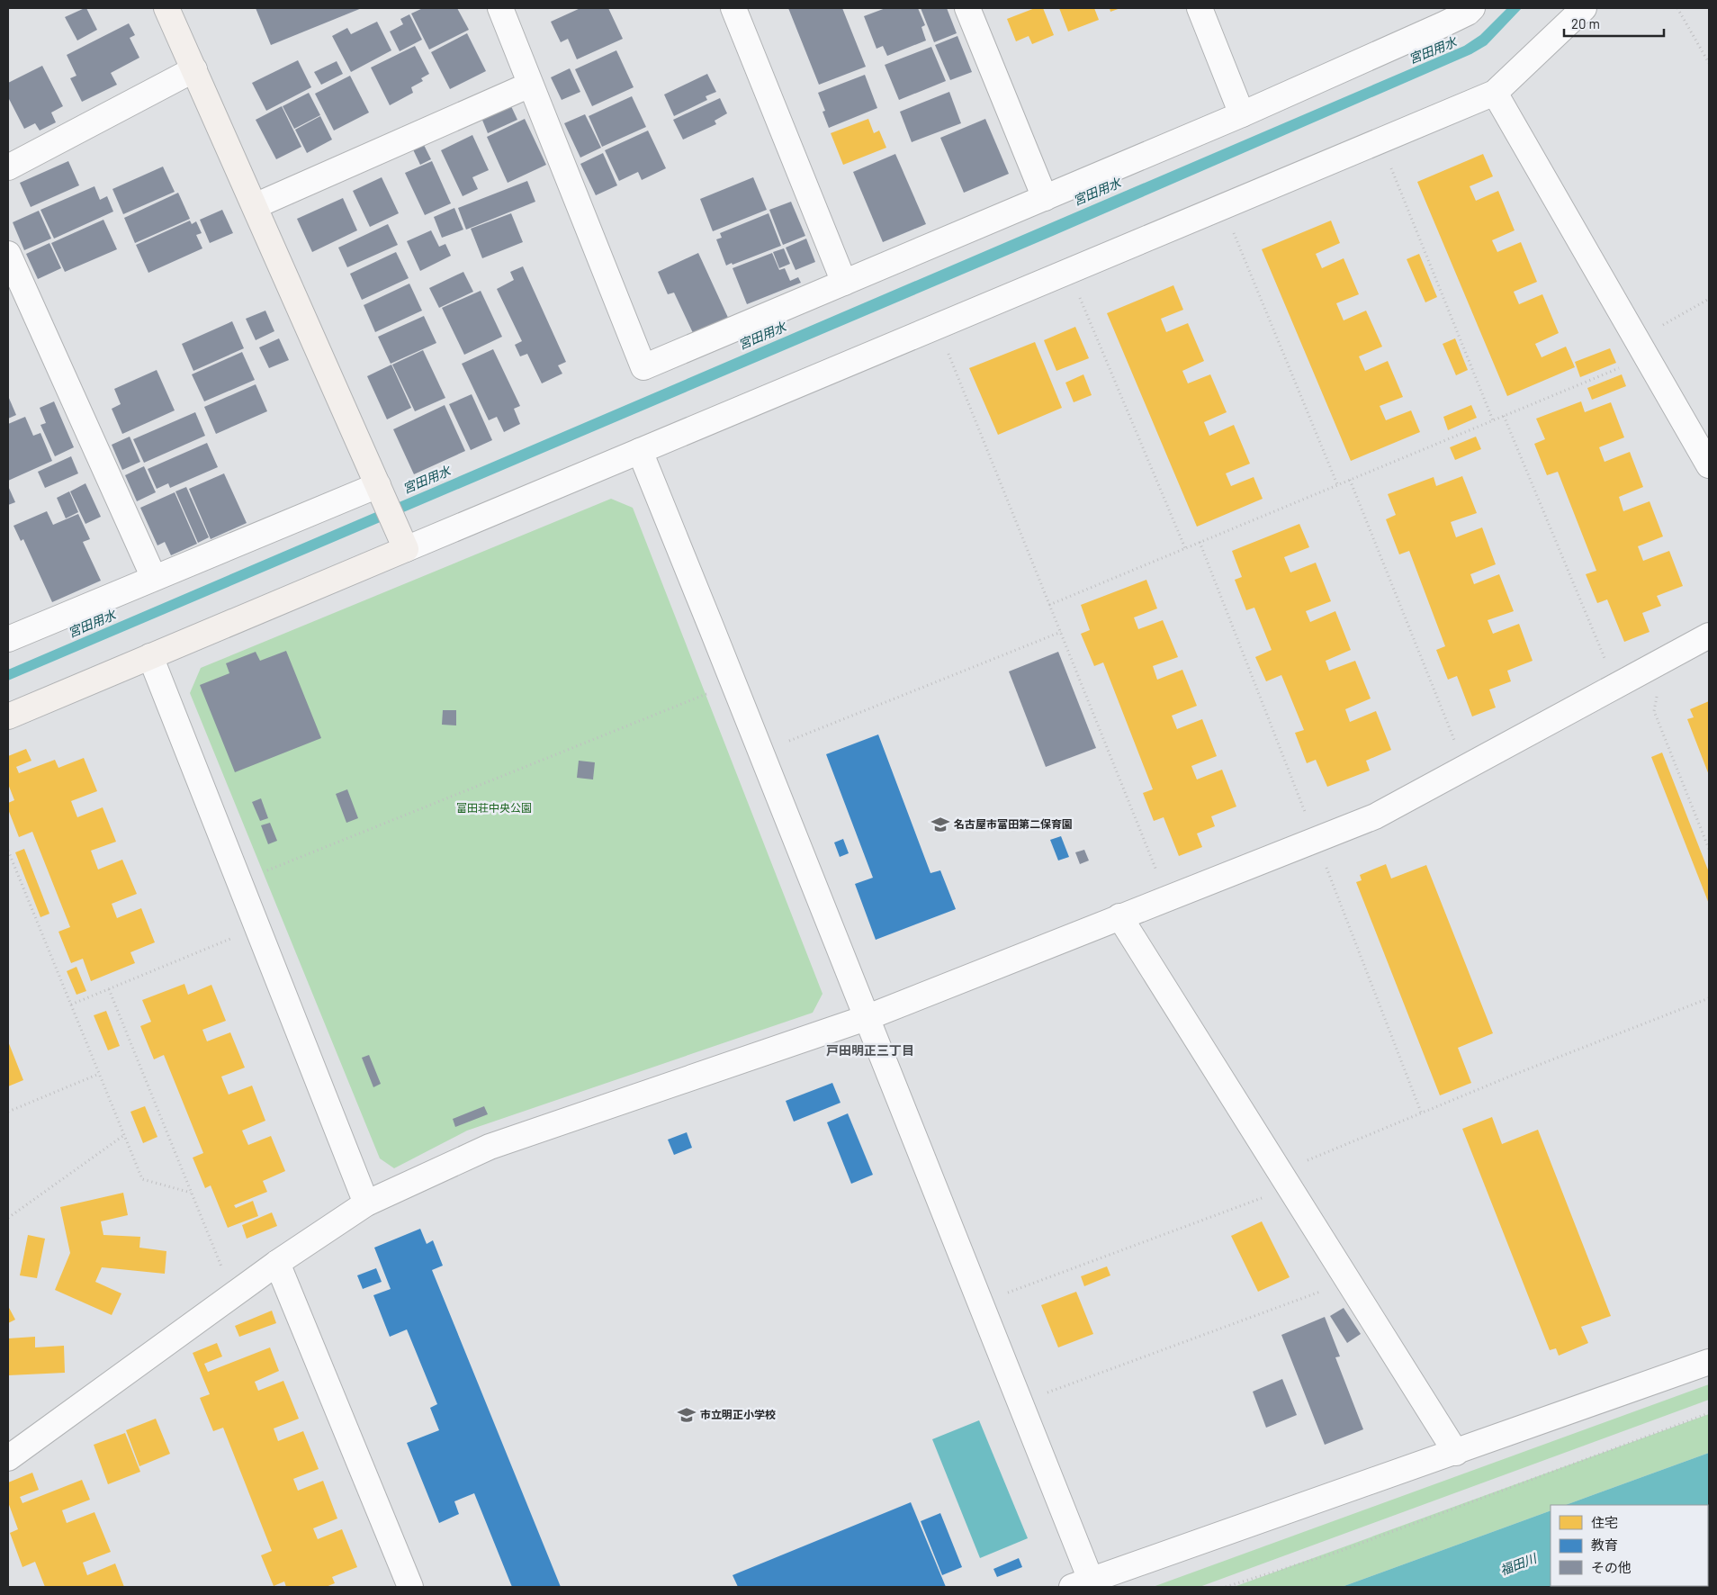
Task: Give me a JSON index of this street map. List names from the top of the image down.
{
  "districts": ["戸田明正三丁目"],
  "water": ["宮田用水", "福田川"],
  "parks": ["富田荘中央公園"],
  "places": {
    "school or university": ["名古屋市富田第二保育園", "市立明正小学校"]
  },
  "legend": ["住宅", "教育", "その他"],
  "scale_bar": "20 m"
}
